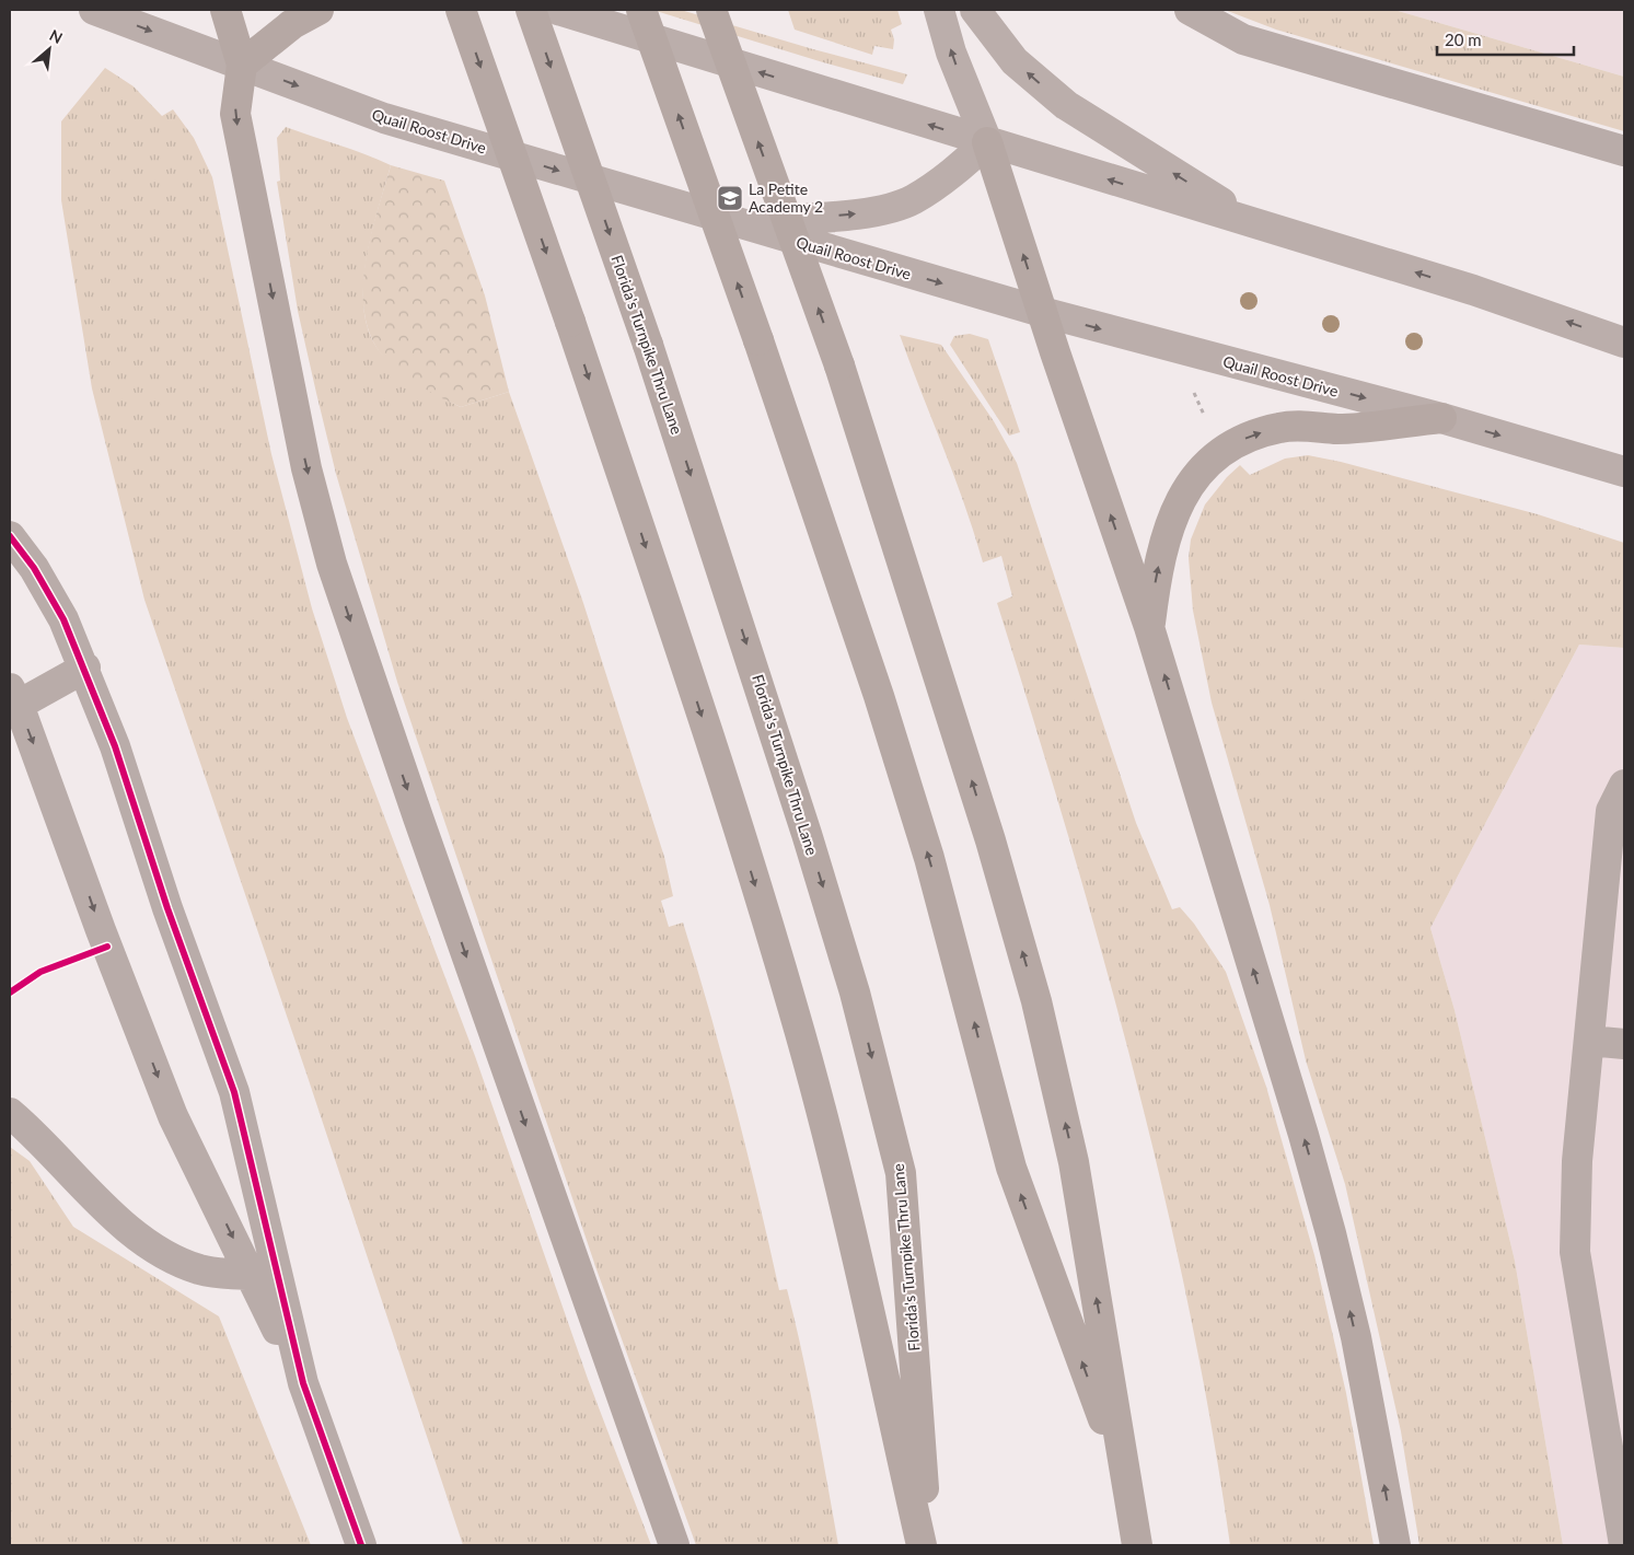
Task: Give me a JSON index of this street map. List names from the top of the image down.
{
  "streets": {
    "highway": ["Florida's Turnpike Thru Lane"],
    "main road": ["Quail Roost Drive"]
  },
  "places": {
    "school or university": ["La Petite Academy 2"]
  },
  "scale_bar": "20 m",
  "north": "top right"
}
